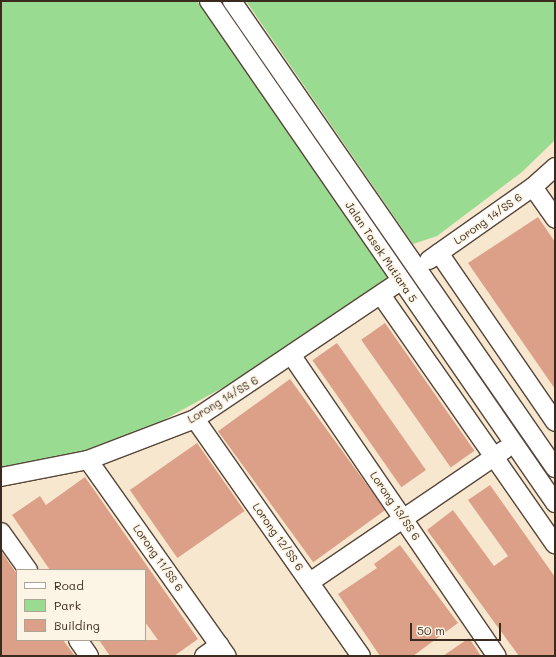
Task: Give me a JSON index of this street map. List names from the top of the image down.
{
  "streets": {
    "street": [
      "Lorong 14/SS 6",
      "Jalan Tasek Mutiara 5",
      "Lorong 13/SS 6",
      "Lorong 12/SS 6",
      "Lorong 11/SS 6"
    ]
  },
  "crossings": [
    ["Lorong 14/SS 6", "Jalan Tasek Mutiara 5"],
    ["Lorong 14/SS 6", "Lorong 13/SS 6"],
    ["Lorong 14/SS 6", "Lorong 12/SS 6"],
    ["Lorong 14/SS 6", "Lorong 11/SS 6"]
  ],
  "legend": ["Road", "Park", "Building"],
  "scale_bar": "50 m"
}
